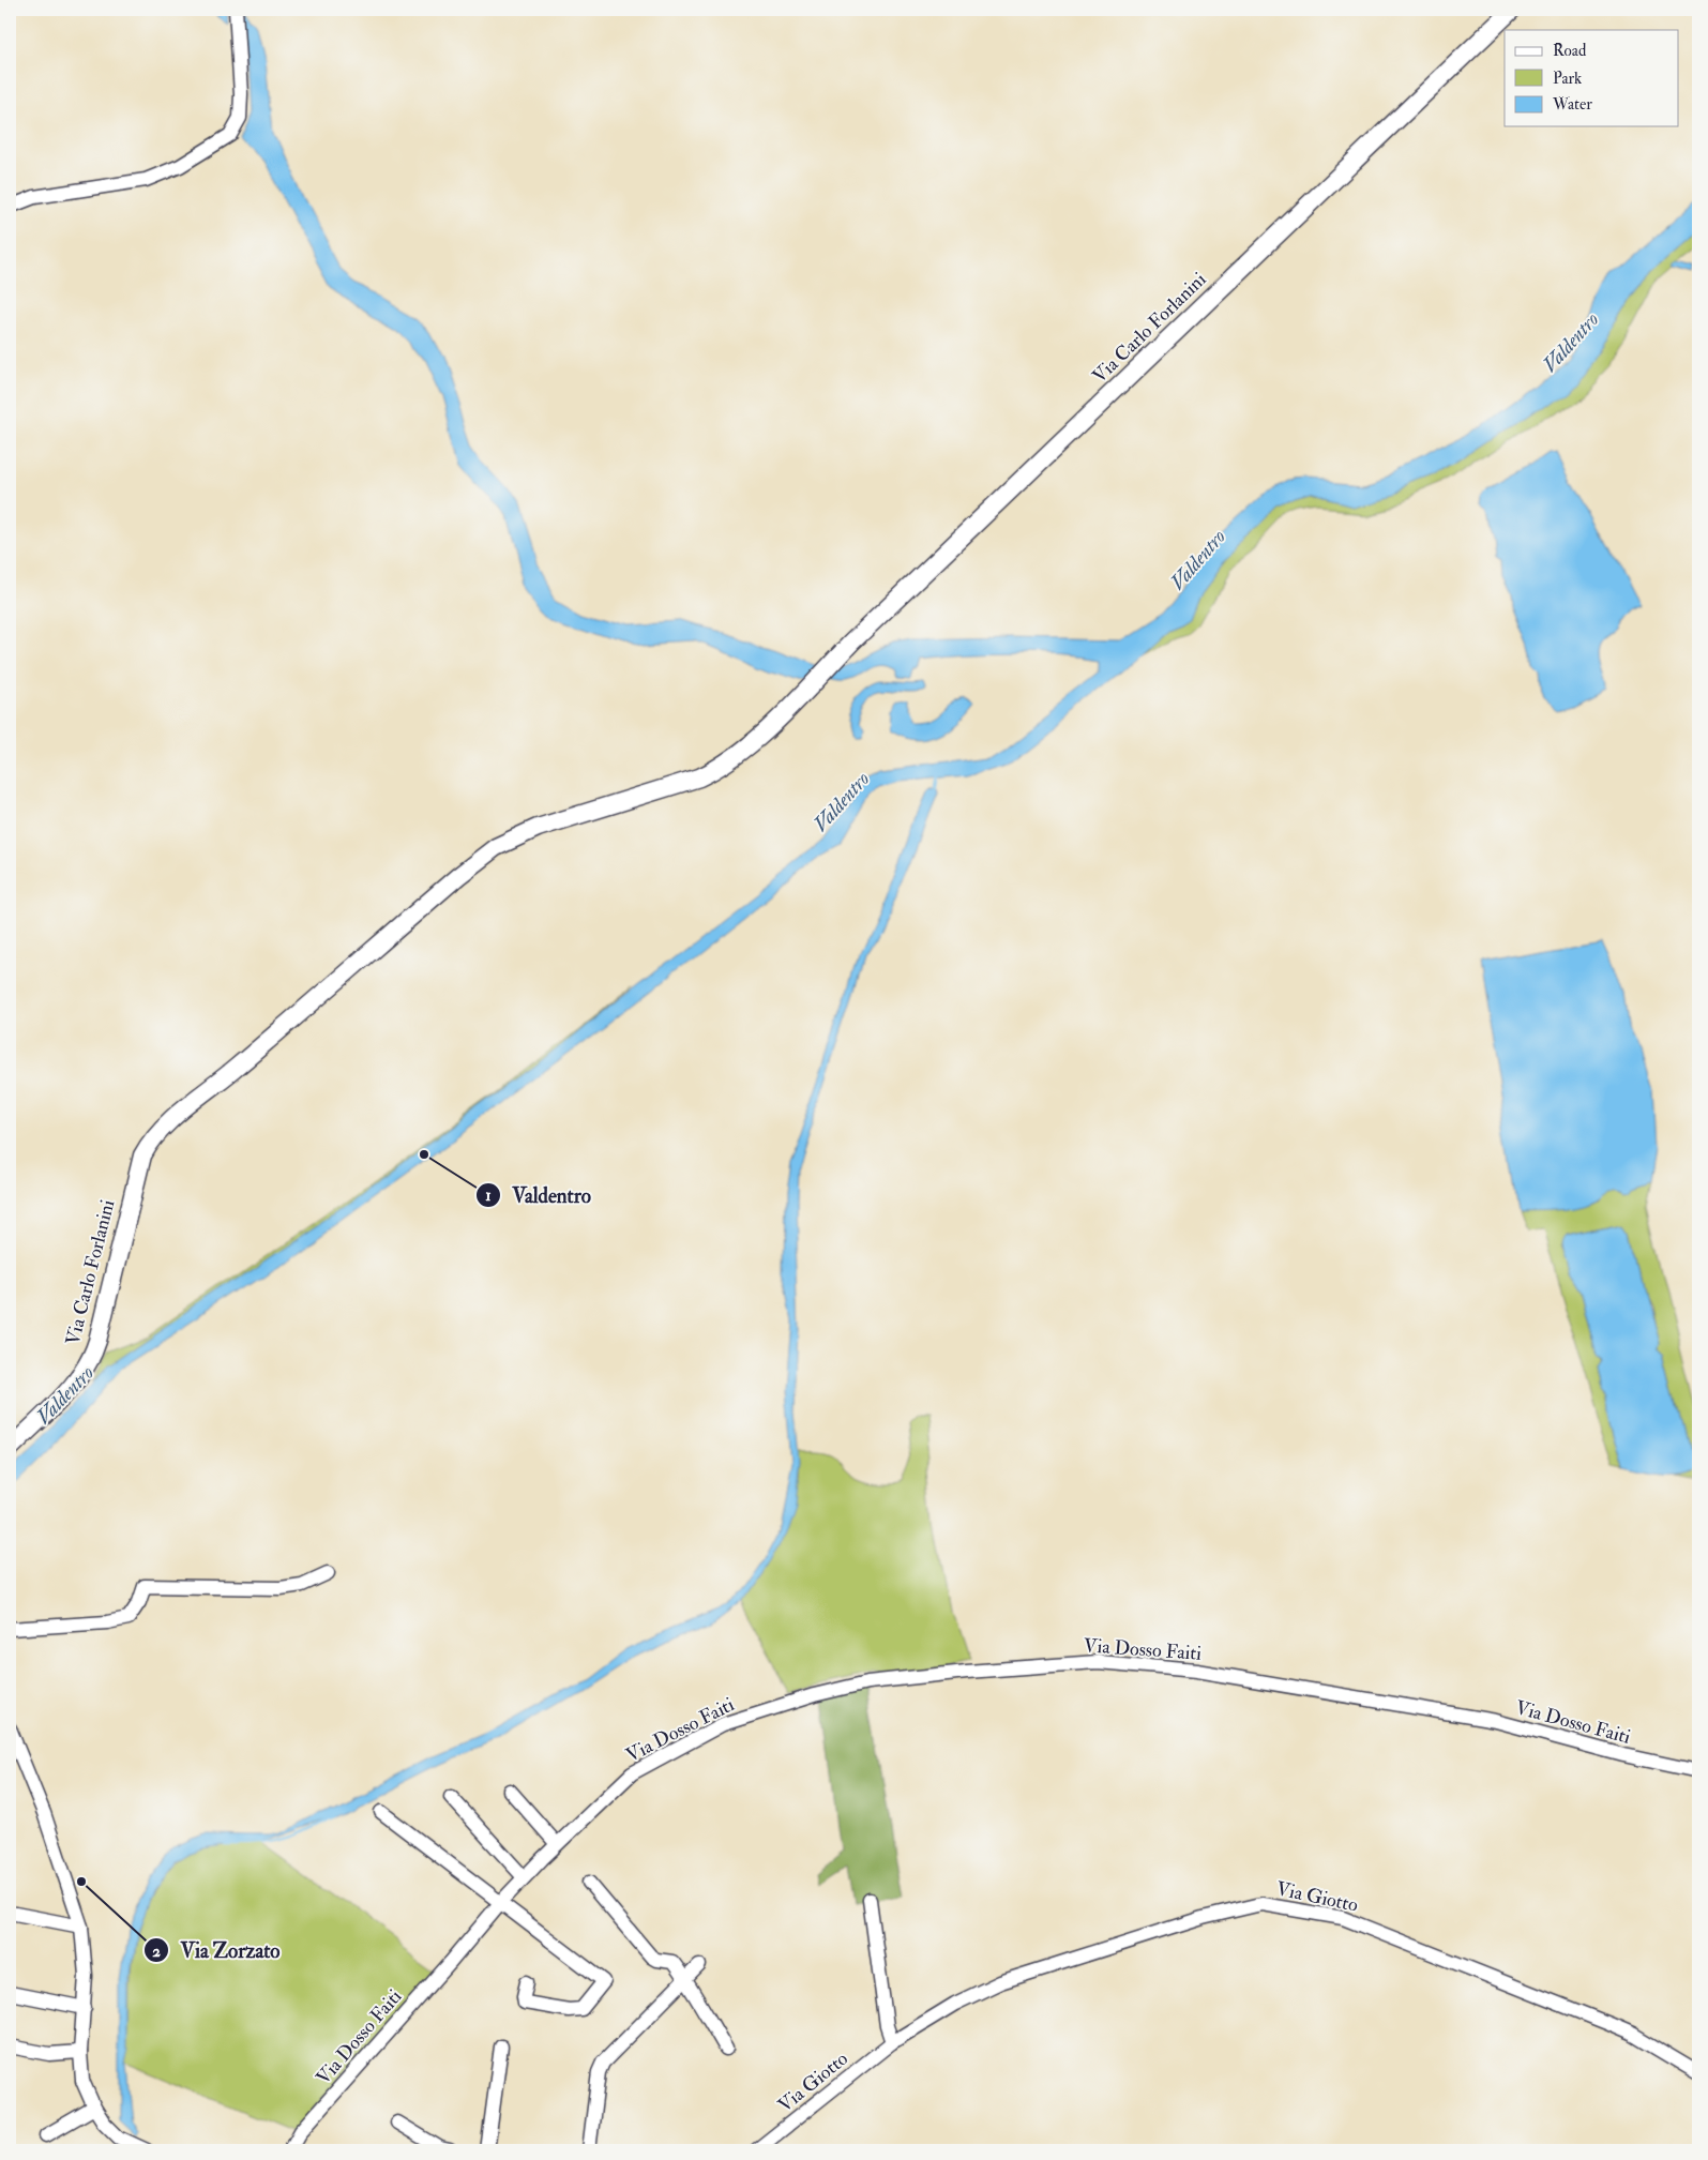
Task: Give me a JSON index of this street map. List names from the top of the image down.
{
  "streets": {
    "main road": ["Via Carlo Forlanini"],
    "street": ["Via Dosso Faiti", "Via Giotto"]
  },
  "water": ["Valdentro"],
  "places": ["Valdentro", "Via Zorzato"],
  "legend": ["Road", "Park", "Water"]
}
